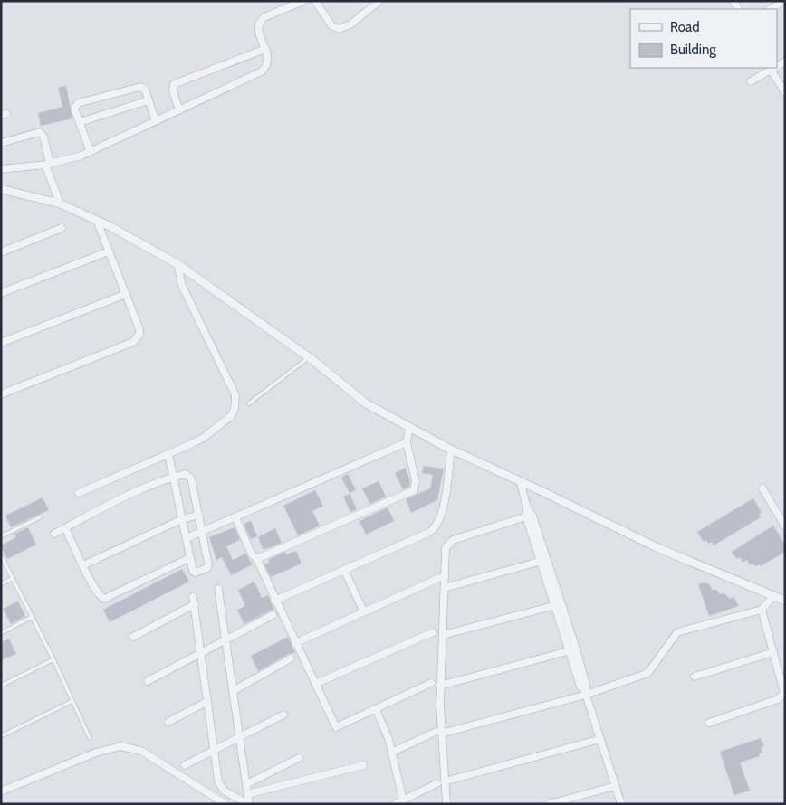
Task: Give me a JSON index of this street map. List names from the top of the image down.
{
  "legend": ["Road", "Building"]
}
